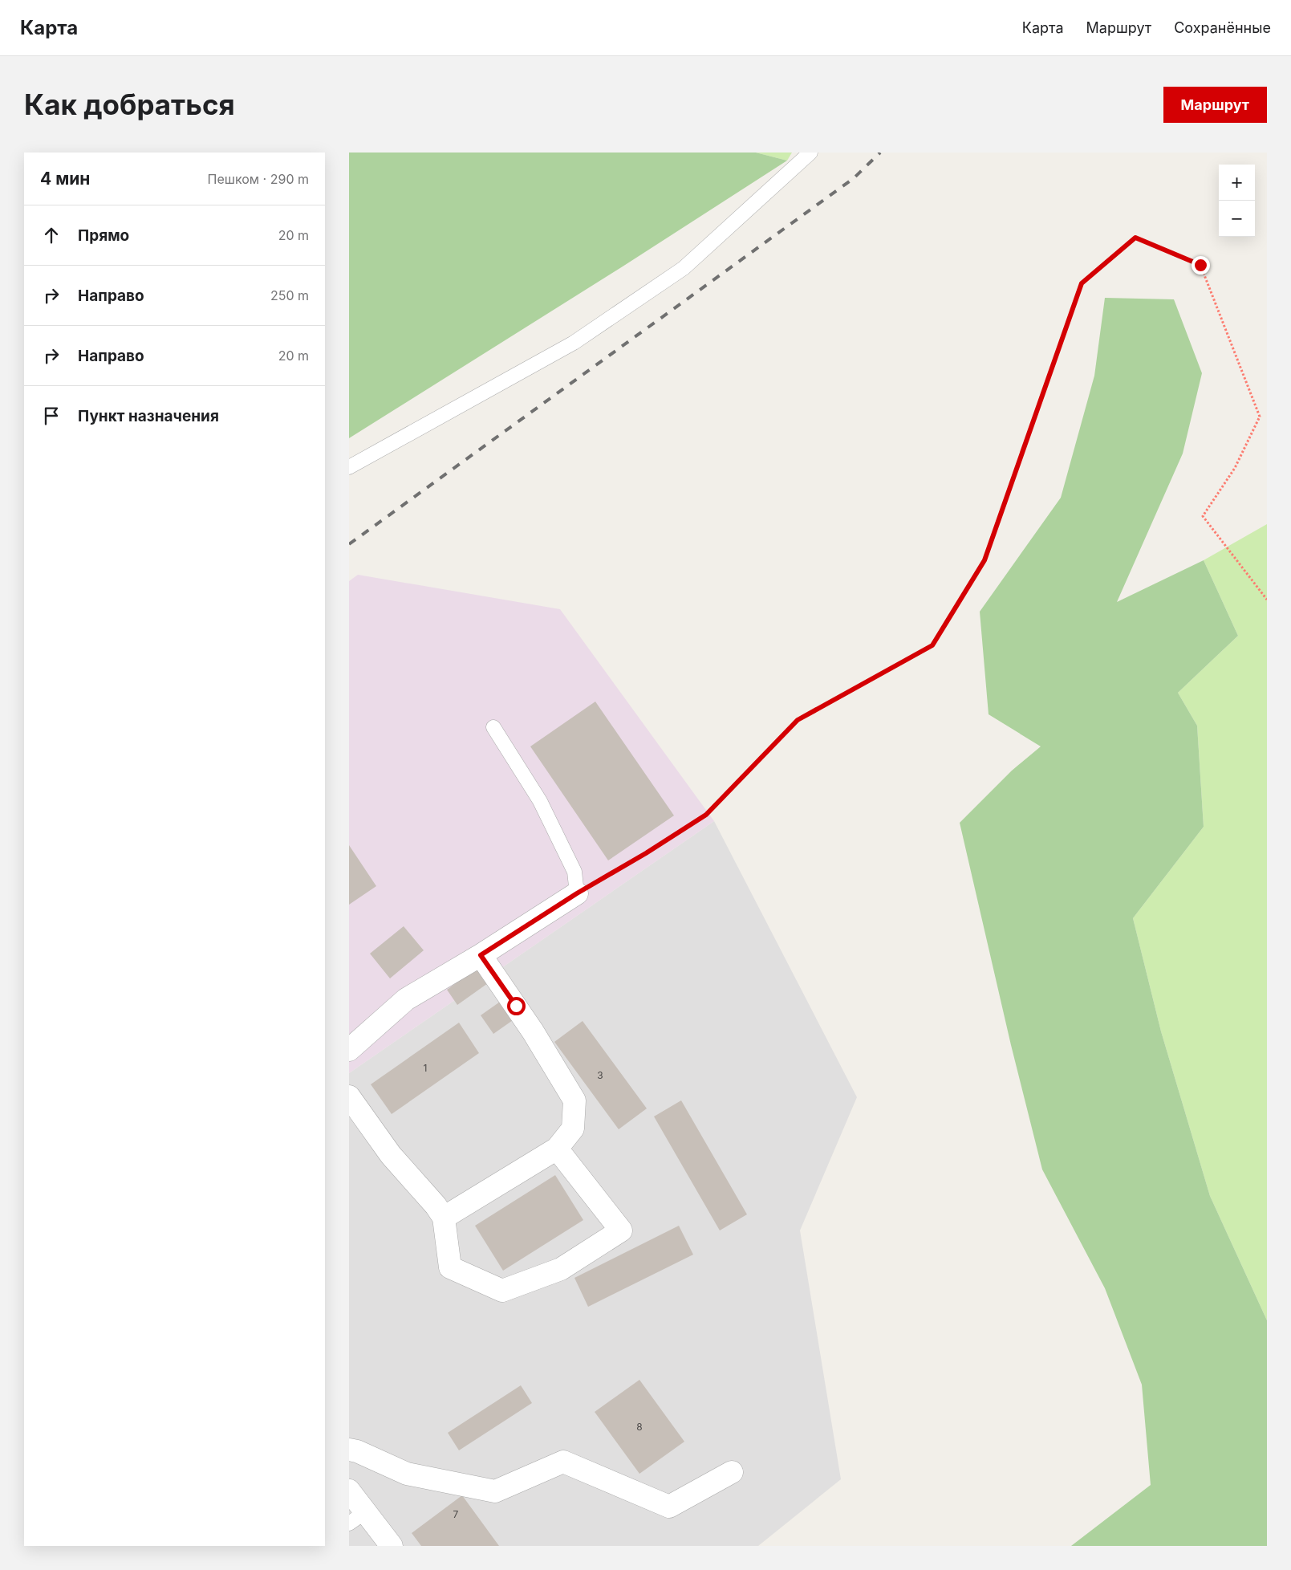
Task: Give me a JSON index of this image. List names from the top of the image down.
{
  "house_numbers": [
    "1",
    "3",
    "8",
    "7"
  ],
  "page": {
    "header": "Карта",
    "nav": ["Карта", "Маршрут", "Сохранённые"],
    "buttons": "Маршрут",
    "title": "Как добраться",
    "heading": ["4 мин", "Пешком · 290 m"],
    "map_buttons": ["+", "−"],
    "list": [
      ["Прямо", "20 m"],
      ["Направо", "250 m"],
      ["Направо", "20 m"],
      "Пункт назначения"
    ]
  }
}
